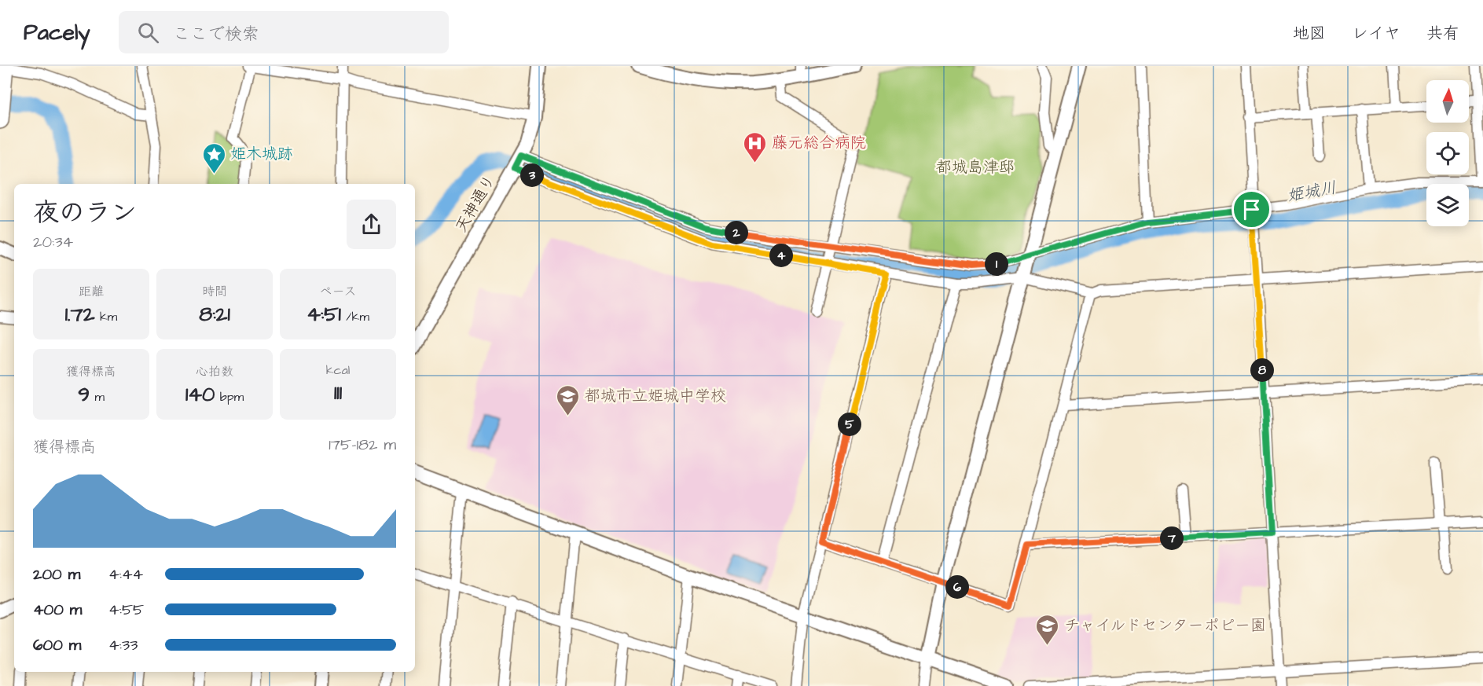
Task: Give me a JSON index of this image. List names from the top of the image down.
{
  "streets": {
    "street": ["天神通り"]
  },
  "water": ["姫城川"],
  "parks": ["都城島津邸"],
  "places": {
    "hospital": ["藤元総合病院"],
    "place": ["姫木城跡"],
    "school or university": ["都城市立姫城中学校", "チャイルドセンターポピー園"]
  },
  "north": "top",
  "page": {
    "header": "Pacely",
    "search": "ここで検索",
    "nav": ["地図", "レイヤ", "共有"],
    "pins": [
      "3",
      "2",
      "4",
      "1",
      "8",
      "5",
      "7",
      "6"
    ],
    "heading": ["夜のラン", "20:34"],
    "stats": [
      ["距離", "1.72 km"],
      ["時間", "8:21"],
      ["ペース", "4:51 /km"],
      ["獲得標高", "9 m"],
      ["心拍数", "140 bpm"],
      ["kcal", "111"]
    ],
    "chart": ["獲得標高", "175–182 m"],
    "list": [
      {
        "name": "200 m",
        "note": "4:44"
      },
      {
        "name": "400 m",
        "note": "4:55"
      },
      {
        "name": "600 m",
        "note": "4:33"
      }
    ]
  }
}
